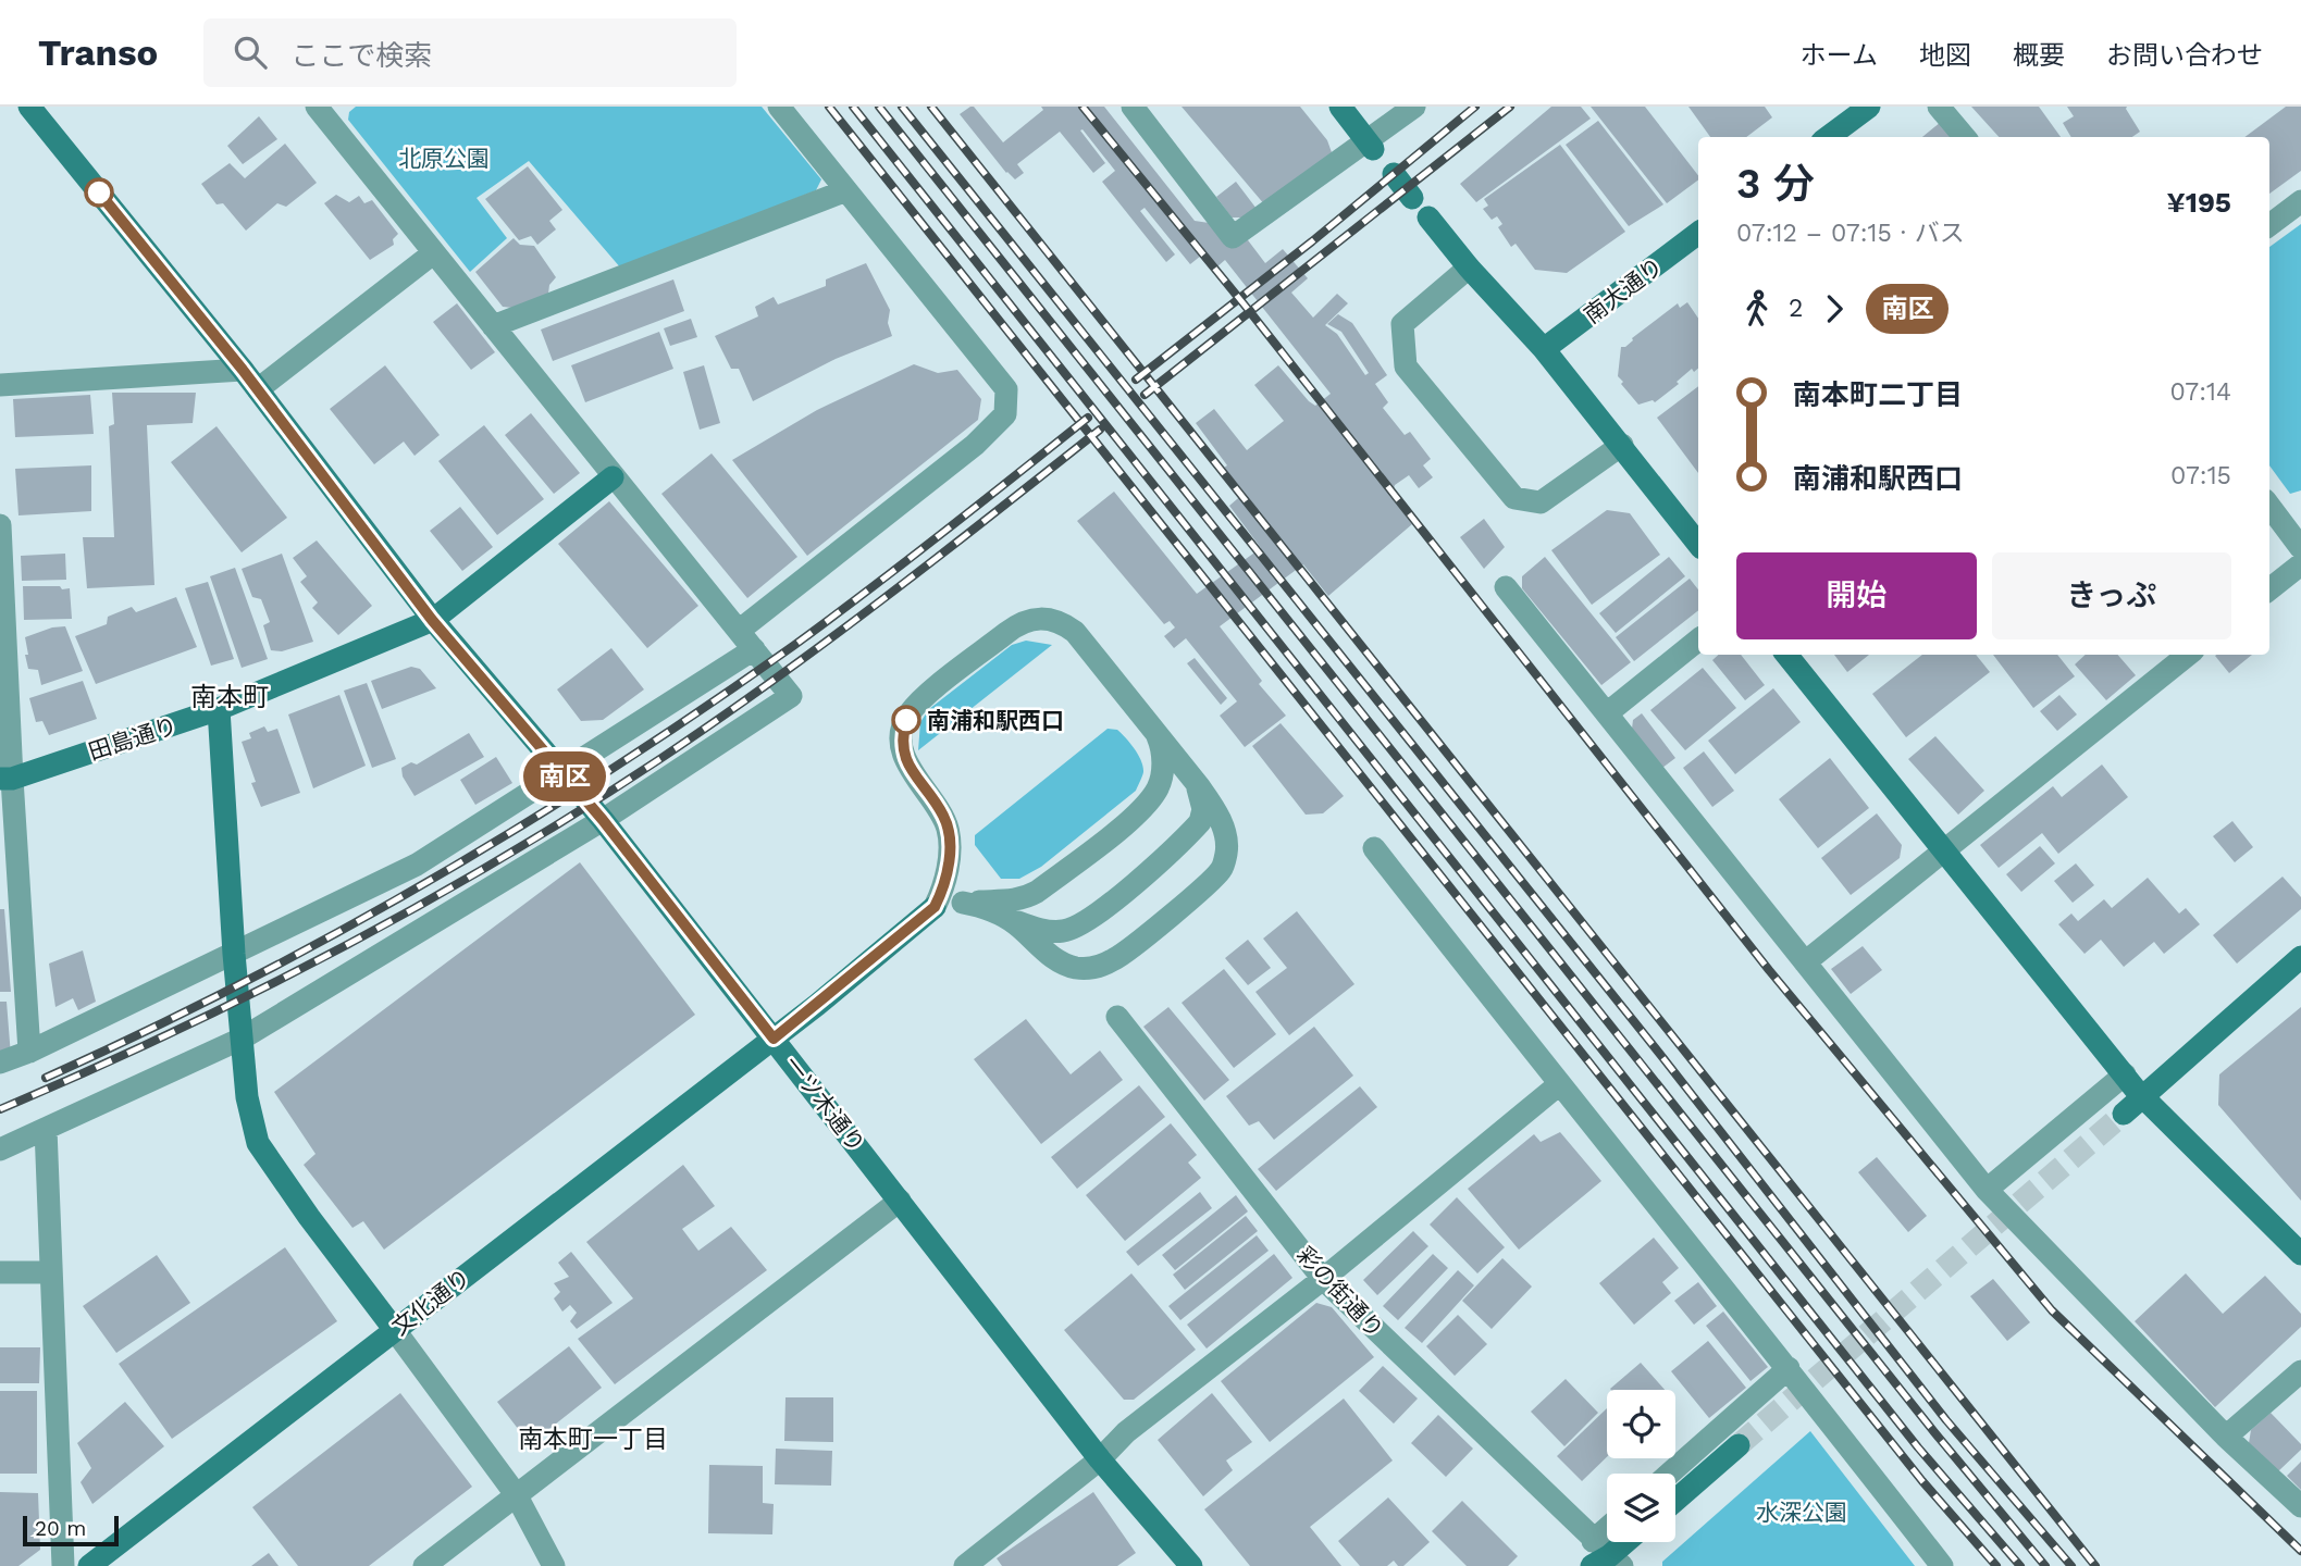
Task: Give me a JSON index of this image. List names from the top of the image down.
{
  "streets": {
    "street": [
      "南大通り",
      "田島通り",
      "一ツ木通り",
      "彩の街通り",
      "文化通り"
    ]
  },
  "crossings": [
    ["田島通り", "一ツ木通り"],
    ["一ツ木通り", "文化通り"]
  ],
  "districts": ["南本町", "南本町一丁目"],
  "parks": ["北原公園", "水深公園"],
  "places": ["南浦和駅西口"],
  "lines": ["bus line 南区"],
  "scale_bar": "20 m",
  "page": {
    "header": "Transo",
    "search": "ここで検索",
    "nav": [
      "ホーム",
      "地図",
      "概要",
      "お問い合わせ"
    ],
    "on_map": "南区",
    "heading": ["3 分", "07:12 – 07:15 · バス", "¥195"],
    "legs": ["2", "南区"],
    "list": [
      {
        "name": "南本町二丁目",
        "value": "07:14"
      },
      {
        "name": "南浦和駅西口",
        "value": "07:15"
      }
    ],
    "buttons": ["開始", "きっぷ"],
    "scale": "20 m"
  }
}
